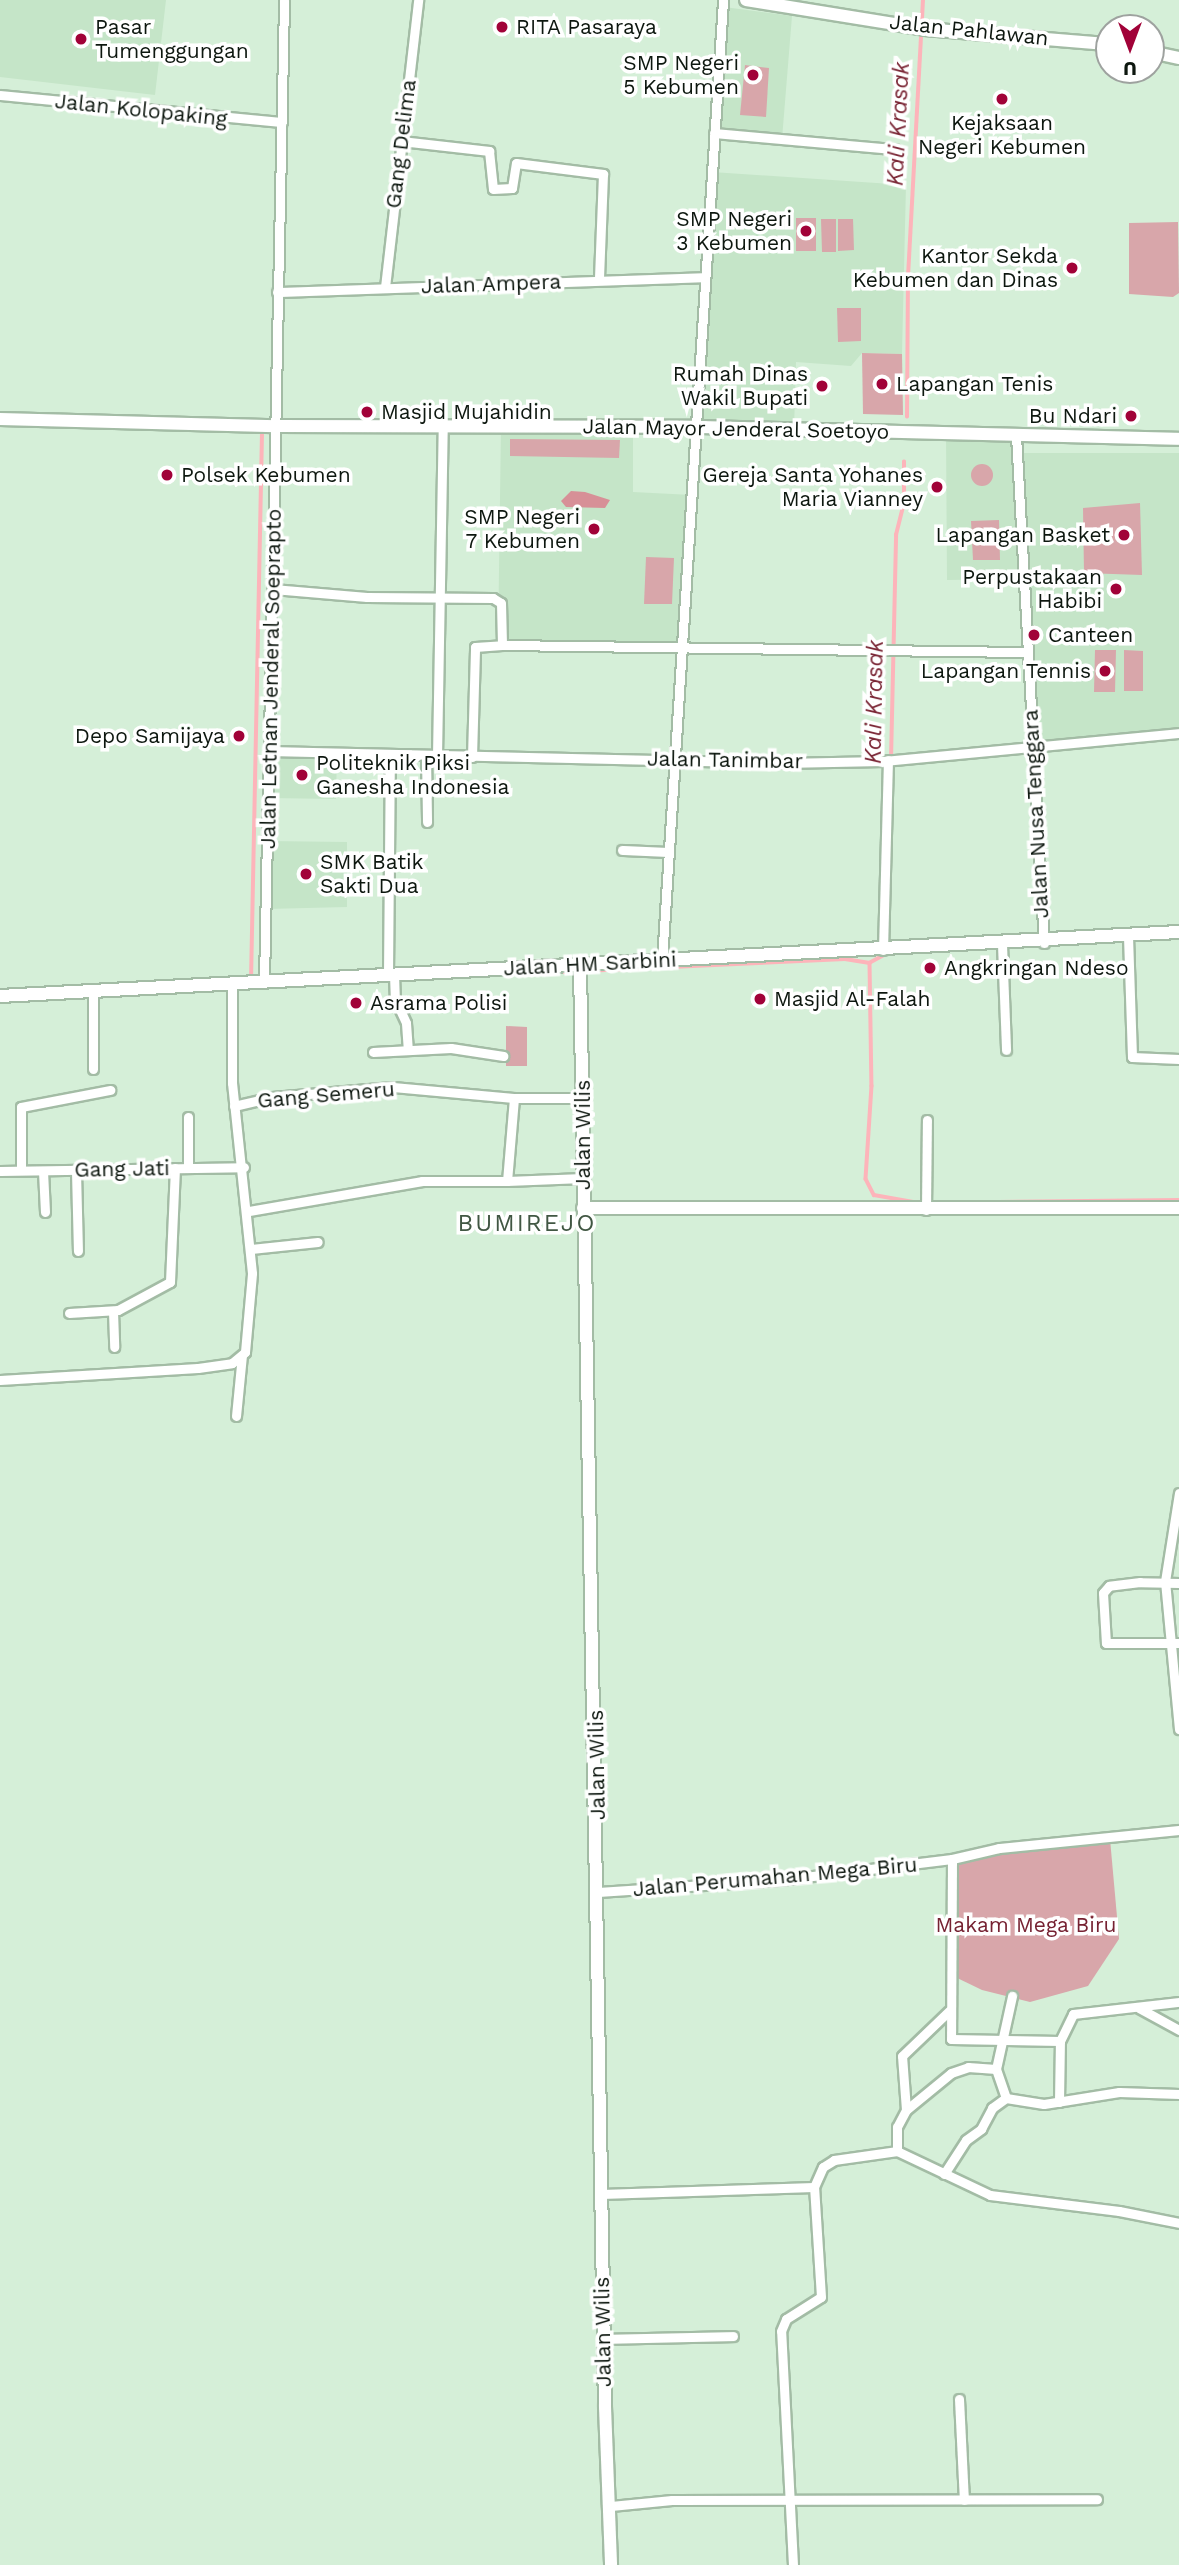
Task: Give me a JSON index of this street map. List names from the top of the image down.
{
  "streets": {
    "main road": [
      "Jalan Pahlawan",
      "Jalan Mayor Jenderal Soetoyo",
      "Jalan HM Sarbini",
      "Jalan Wilis"
    ],
    "street": [
      "Jalan Kolopaking",
      "Gang Delima",
      "Jalan Ampera",
      "Jalan Letnan Jenderal Soeprapto",
      "Jalan Tanimbar",
      "Jalan Nusa Tenggara",
      "Gang Semeru",
      "Gang Jati",
      "Jalan Perumahan Mega Biru"
    ]
  },
  "crossings": [
    ["Jalan Kolopaking", "Jalan Letnan Jenderal Soeprapto"],
    ["Gang Delima", "Jalan Ampera"],
    ["Jalan Ampera", "Jalan Letnan Jenderal Soeprapto"],
    ["Jalan Mayor Jenderal Soetoyo", "Jalan Letnan Jenderal Soeprapto"],
    ["Jalan Mayor Jenderal Soetoyo", "Jalan Nusa Tenggara"],
    ["Jalan Letnan Jenderal Soeprapto", "Jalan Tanimbar"],
    ["Jalan Letnan Jenderal Soeprapto", "Jalan HM Sarbini"],
    ["Jalan Tanimbar", "Jalan Nusa Tenggara"],
    ["Jalan Nusa Tenggara", "Jalan HM Sarbini"],
    ["Jalan HM Sarbini", "Gang Semeru"],
    ["Jalan HM Sarbini", "Jalan Wilis"],
    ["Gang Semeru", "Jalan Wilis"],
    ["Jalan Wilis", "Jalan Perumahan Mega Biru"]
  ],
  "districts": ["BUMIREJO"],
  "water": ["Kali Krasak"],
  "parks": ["Makam Mega Biru"],
  "places": [
    "RITA Pasaraya",
    "Pasar Tumenggungan",
    "SMP Negeri 5 Kebumen",
    "Kejaksaan Negeri Kebumen",
    "SMP Negeri 3 Kebumen",
    "Kantor Sekda Kebumen dan Dinas",
    "Lapangan Tenis",
    "Rumah Dinas Wakil Bupati",
    "Masjid Mujahidin",
    "Bu Ndari",
    "Polsek Kebumen",
    "Gereja Santa Yohanes Maria Vianney",
    "SMP Negeri 7 Kebumen",
    "Lapangan Basket",
    "Perpustakaan Habibi",
    "Canteen",
    "Lapangan Tennis",
    "Depo Samijaya",
    "Politeknik Piksi Ganesha Indonesia",
    "SMK Batik Sakti Dua",
    "Angkringan Ndeso",
    "Masjid Al-Falah",
    "Asrama Polisi"
  ],
  "north": "bottom"
}
